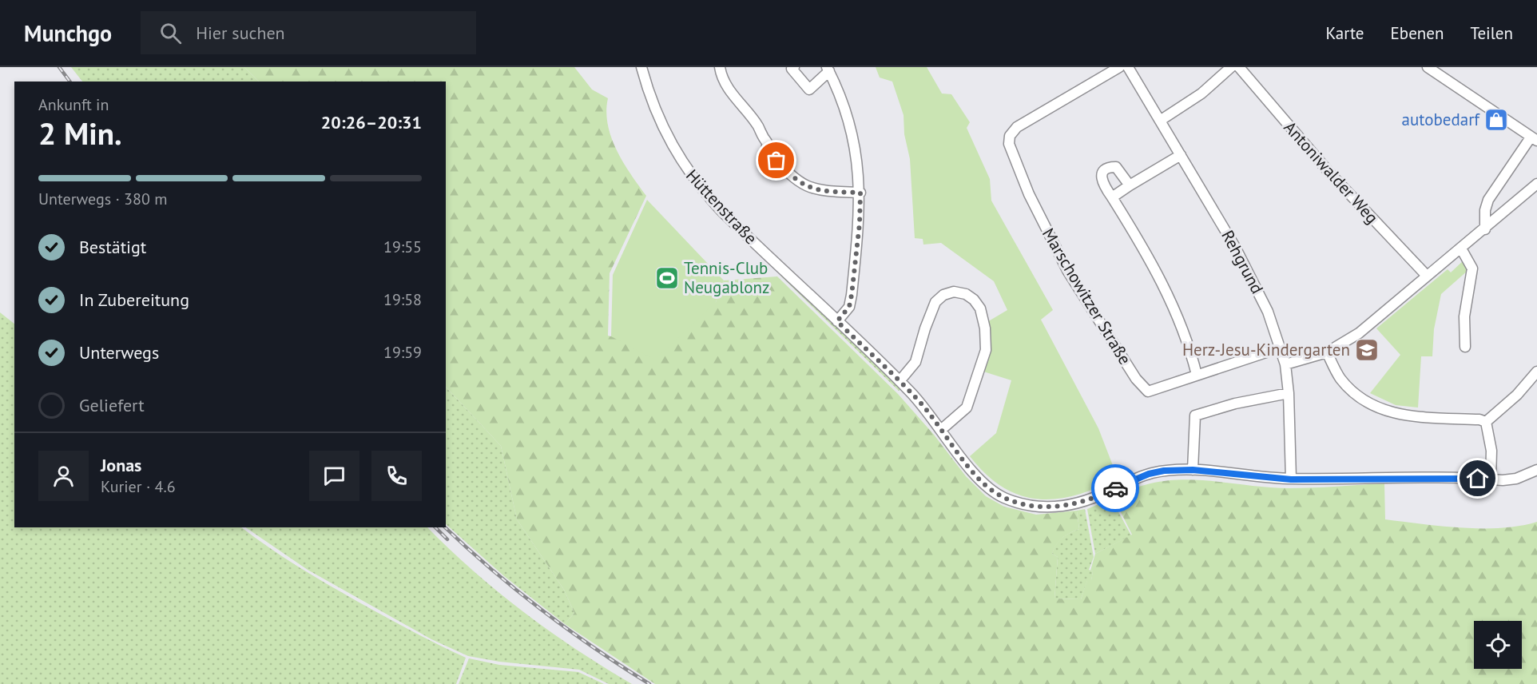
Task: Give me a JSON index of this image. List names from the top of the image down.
{
  "streets": {
    "street": [
      "Antoniwalder Weg",
      "Hüttenstraße",
      "Rehgrund",
      "Marschowitzer Straße"
    ]
  },
  "crossings": [
    ["Hüttenstraße", "Rehgrund"],
    ["Rehgrund", "Marschowitzer Straße"]
  ],
  "places": {
    "shop": ["autobedarf"],
    "sports": ["Tennis-Club Neugablonz"],
    "school or university": ["Herz-Jesu-Kindergarten"]
  },
  "page": {
    "header": "Munchgo",
    "search": "Hier suchen",
    "nav": ["Karte", "Ebenen", "Teilen"],
    "heading": ["2 Min.", "Ankunft in", "20:26–20:31"],
    "panel": ["Jonas", "Kurier · 4.6"],
    "bar": "Unterwegs · 380 m",
    "list": [
      ["Bestätigt", "19:55"],
      ["In Zubereitung", "19:58"],
      ["Unterwegs", "19:59"],
      "Geliefert"
    ]
  }
}
